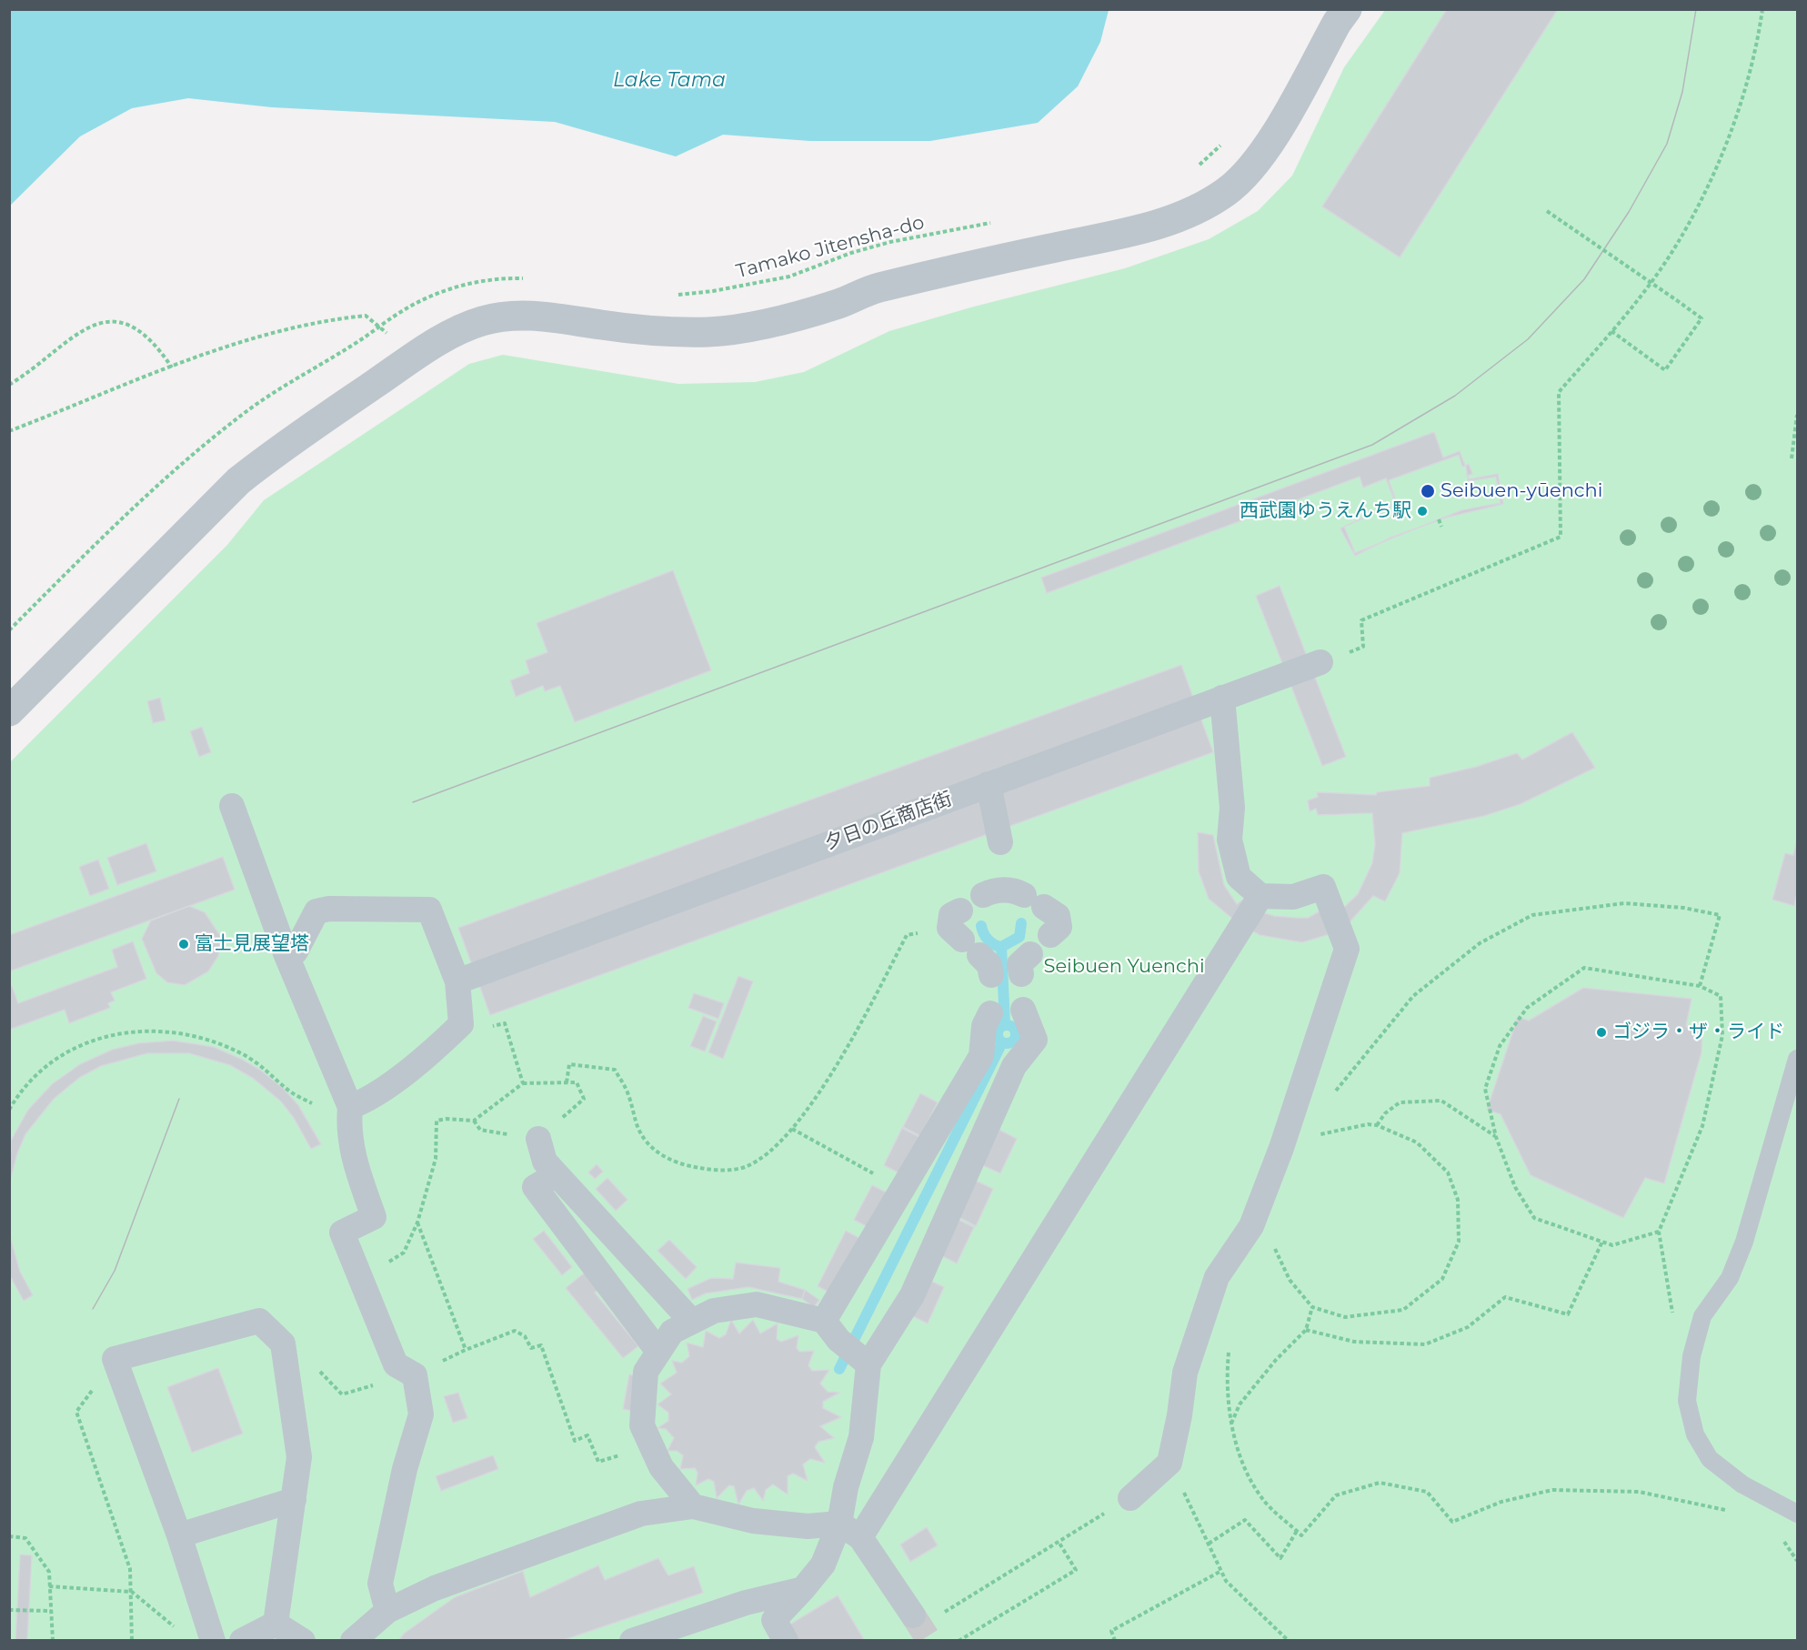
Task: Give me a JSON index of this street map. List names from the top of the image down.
{
  "streets": {
    "street": ["夕日の丘商店街"],
    "path": ["Tamako Jitensha-do"]
  },
  "water": ["Lake Tama"],
  "parks": ["Seibuen Yuenchi"],
  "places": [
    "Seibuen-yūenchi",
    "西武園ゆうえんち駅",
    "富士見展望塔",
    "ゴジラ・ザ・ライド"
  ]
}
